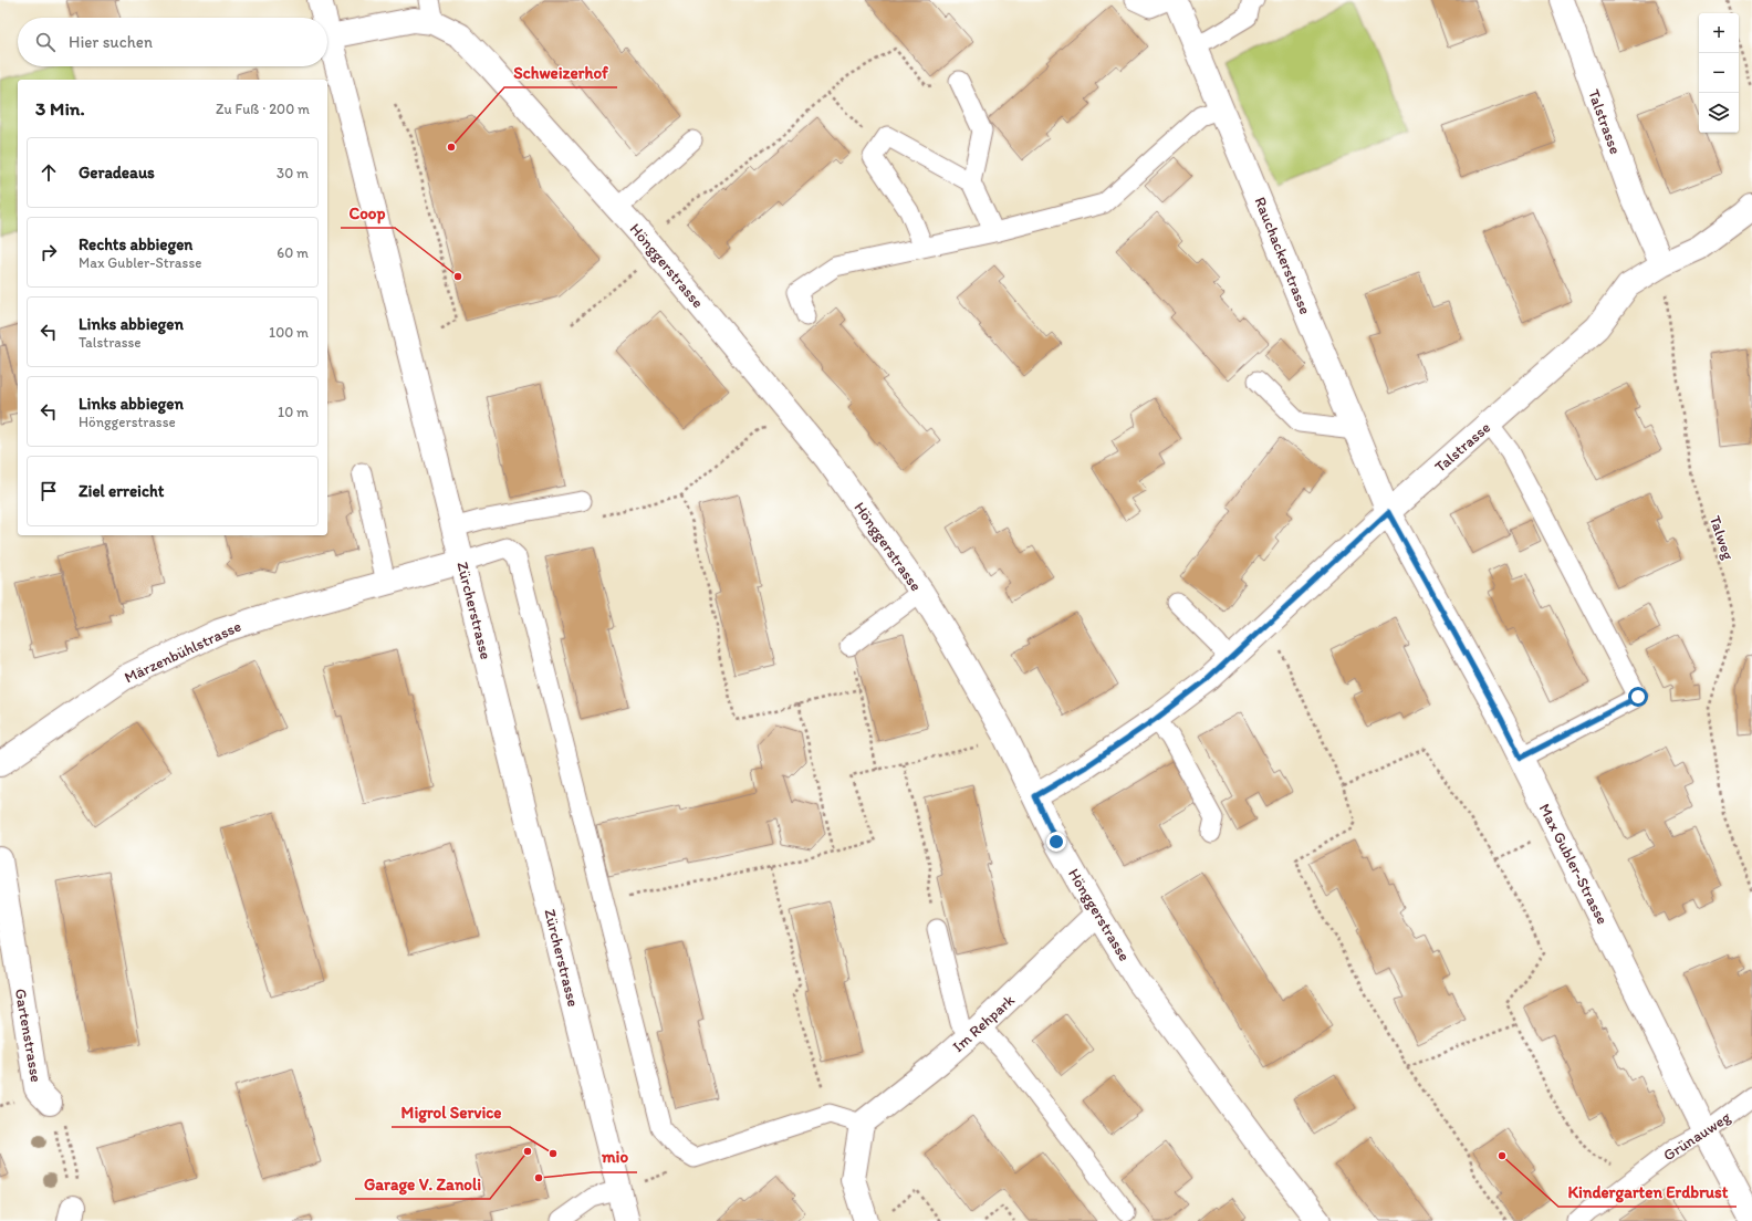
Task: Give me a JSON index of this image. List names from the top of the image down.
{
  "streets": {
    "street": [
      "Talstrasse",
      "Rauchackerstrasse",
      "Hönggerstrasse",
      "Zürcherstrasse",
      "Märzenbühlstrasse",
      "Max Gubler-Strasse",
      "Im Rehpark",
      "Gartenstrasse"
    ],
    "lane": ["Grünauweg"],
    "path": ["Talweg"]
  },
  "crossings": [
    ["Talstrasse", "Rauchackerstrasse"],
    ["Talstrasse", "Hönggerstrasse"],
    ["Talstrasse", "Talweg"],
    ["Talstrasse", "Max Gubler-Strasse"],
    ["Rauchackerstrasse", "Max Gubler-Strasse"],
    ["Hönggerstrasse", "Zürcherstrasse"],
    ["Hönggerstrasse", "Im Rehpark"],
    ["Zürcherstrasse", "Märzenbühlstrasse"],
    ["Max Gubler-Strasse", "Grünauweg"]
  ],
  "places": [
    "Schweizerhof",
    "Coop",
    "Garage V. Zanoli",
    "Migrol Service",
    "Kindergarten Erdbrust",
    "mio"
  ],
  "page": {
    "map_buttons": ["+", "−"],
    "search": "Hier suchen",
    "heading": ["3 Min.", "Zu Fuß · 200 m"],
    "list": [
      ["Geradeaus", "30 m"],
      ["Rechts abbiegen", "Max Gubler-Strasse", "60 m"],
      ["Links abbiegen", "Talstrasse", "100 m"],
      ["Links abbiegen", "Hönggerstrasse", "10 m"],
      "Ziel erreicht"
    ]
  }
}
